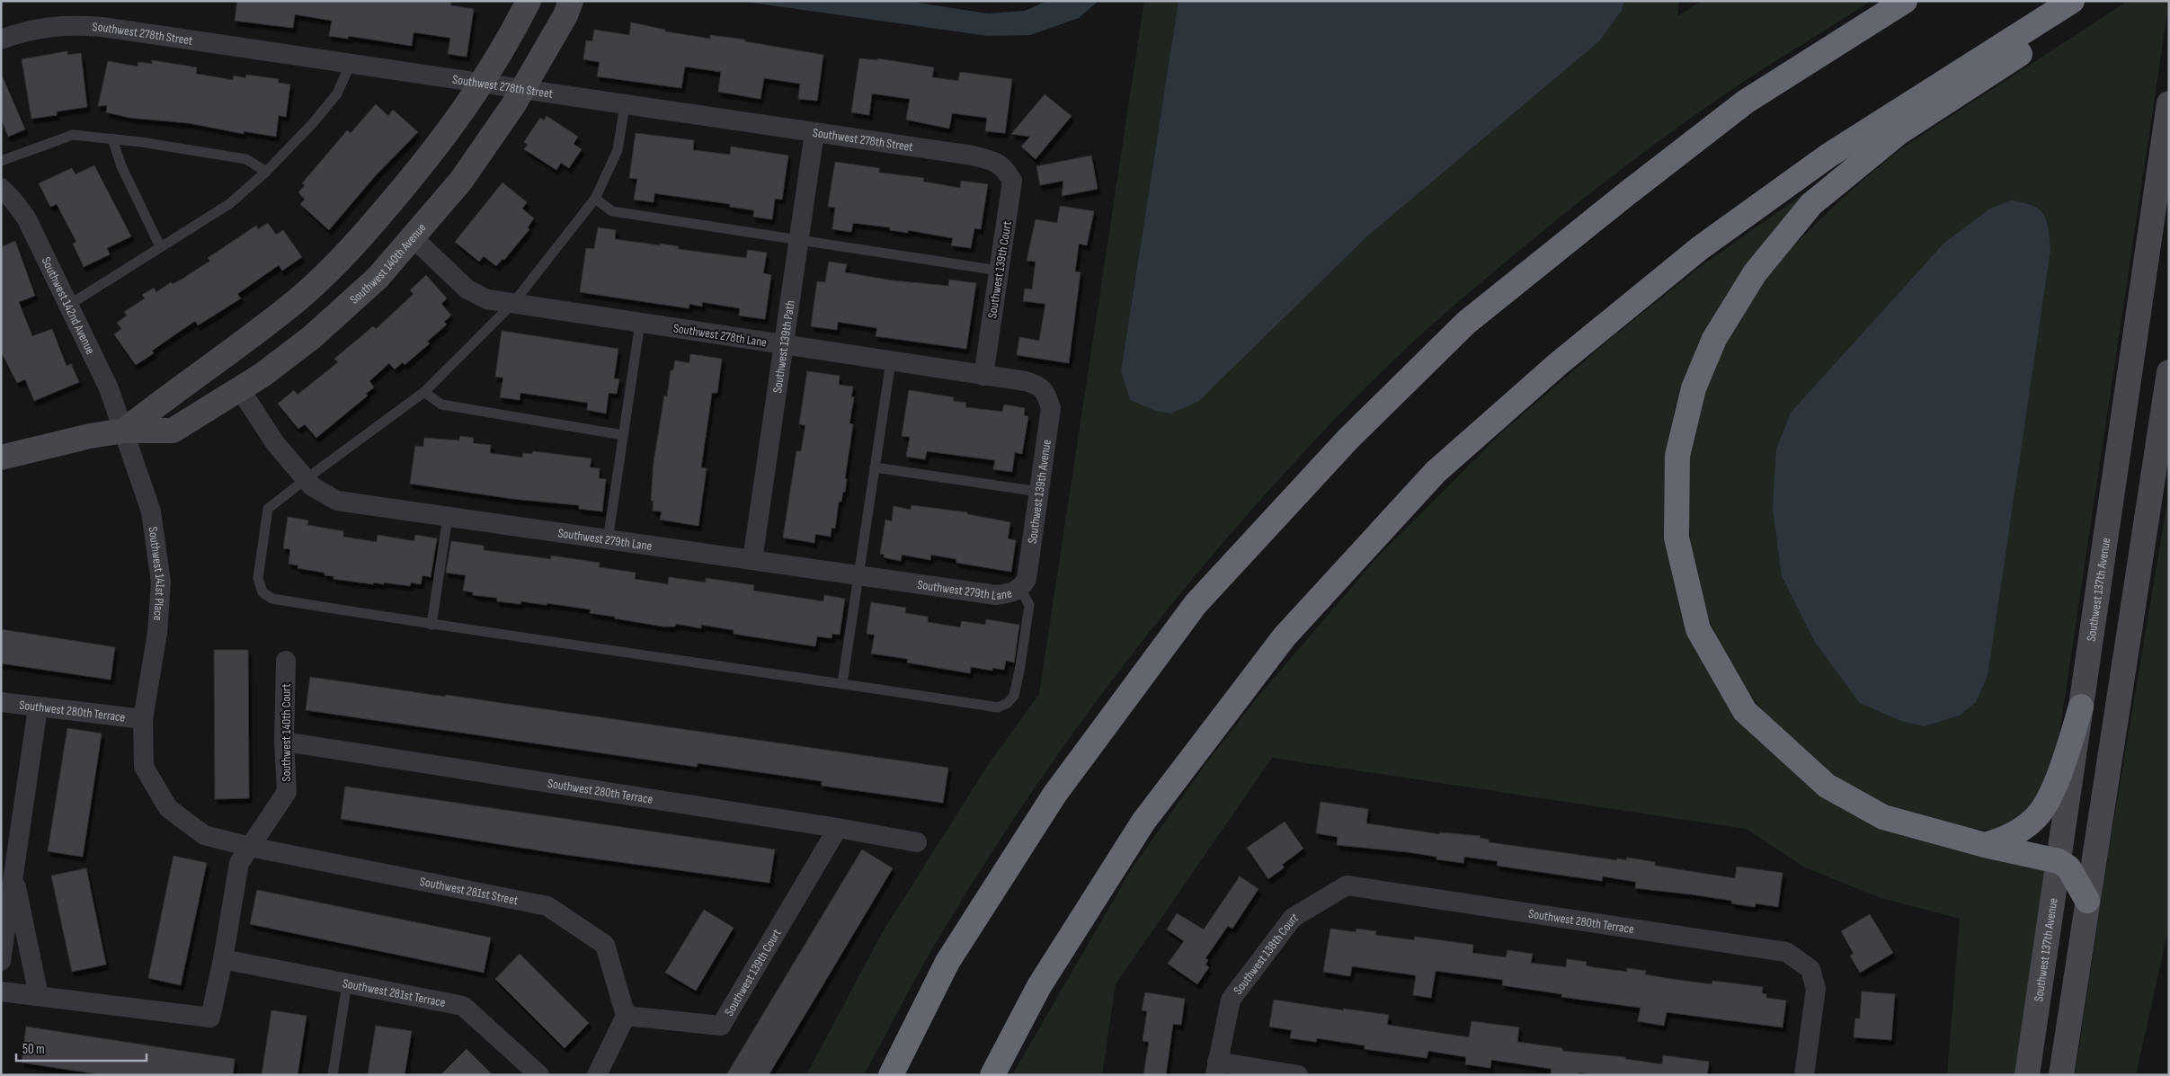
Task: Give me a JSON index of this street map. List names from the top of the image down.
{
  "streets": {
    "main road": ["Southwest 140th Avenue", "Southwest 137th Avenue"],
    "street": [
      "Southwest 278th Street",
      "Southwest 139th Court",
      "Southwest 142nd Avenue",
      "Southwest 278th Lane",
      "Southwest 139th Path",
      "Southwest 139th Avenue",
      "Southwest 279th Lane",
      "Southwest 141st Place",
      "Southwest 280th Terrace",
      "Southwest 140th Court",
      "Southwest 281st Street",
      "Southwest 138th Court",
      "Southwest 281st Terrace"
    ]
  },
  "crossings": [
    ["Southwest 278th Street", "Southwest 140th Avenue"],
    ["Southwest 278th Street", "Southwest 139th Court"],
    ["Southwest 278th Street", "Southwest 139th Path"],
    ["Southwest 140th Avenue", "Southwest 142nd Avenue"],
    ["Southwest 140th Avenue", "Southwest 278th Lane"],
    ["Southwest 140th Avenue", "Southwest 279th Lane"],
    ["Southwest 140th Avenue", "Southwest 141st Place"],
    ["Southwest 139th Court", "Southwest 278th Lane"],
    ["Southwest 139th Court", "Southwest 280th Terrace"],
    ["Southwest 139th Court", "Southwest 281st Street"],
    ["Southwest 142nd Avenue", "Southwest 141st Place"],
    ["Southwest 278th Lane", "Southwest 139th Path"],
    ["Southwest 278th Lane", "Southwest 139th Avenue"],
    ["Southwest 139th Path", "Southwest 279th Lane"],
    ["Southwest 139th Avenue", "Southwest 279th Lane"],
    ["Southwest 141st Place", "Southwest 280th Terrace"],
    ["Southwest 141st Place", "Southwest 281st Street"],
    ["Southwest 280th Terrace", "Southwest 140th Court"],
    ["Southwest 280th Terrace", "Southwest 281st Street"],
    ["Southwest 280th Terrace", "Southwest 138th Court"],
    ["Southwest 140th Court", "Southwest 281st Street"]
  ],
  "scale_bar": "50 m"
}
